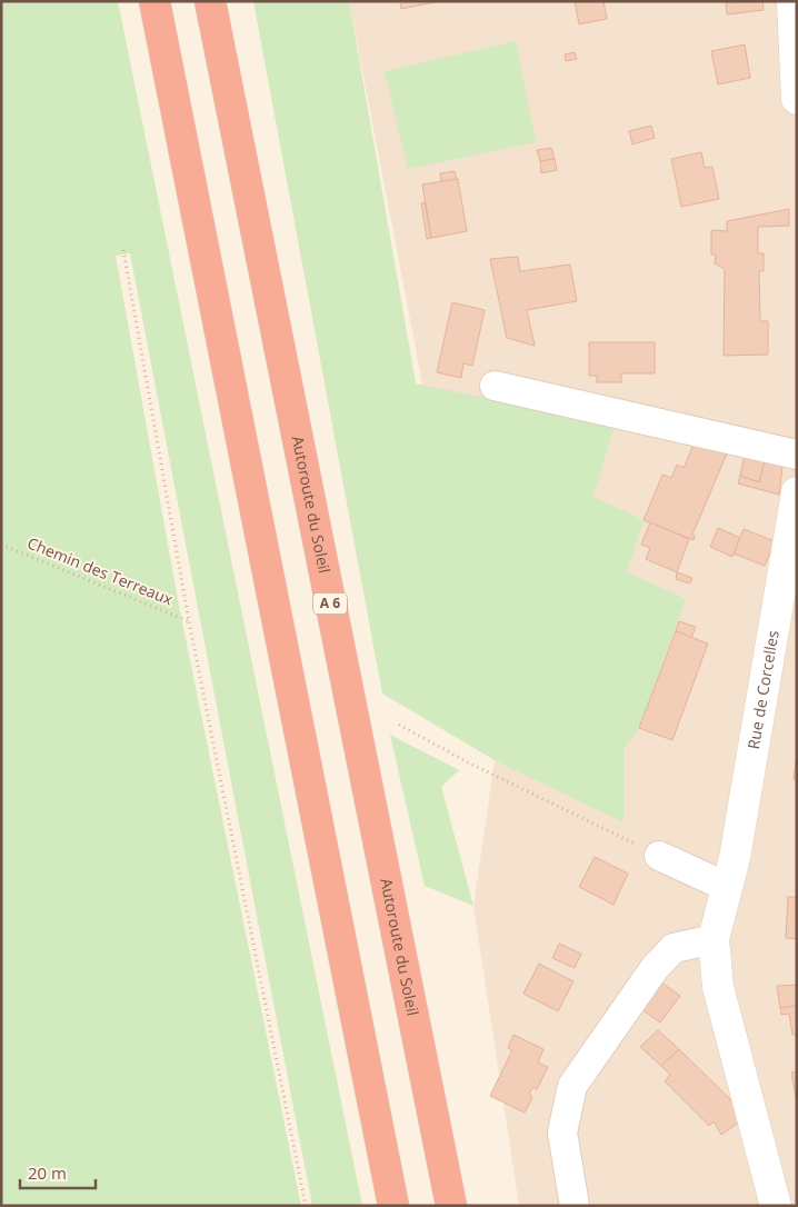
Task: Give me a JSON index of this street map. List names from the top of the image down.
{
  "streets": {
    "highway": ["Autoroute du Soleil", "A 6"],
    "street": ["Rue de Corcelles"],
    "path": ["Chemin des Terreaux"]
  },
  "scale_bar": "20 m"
}
